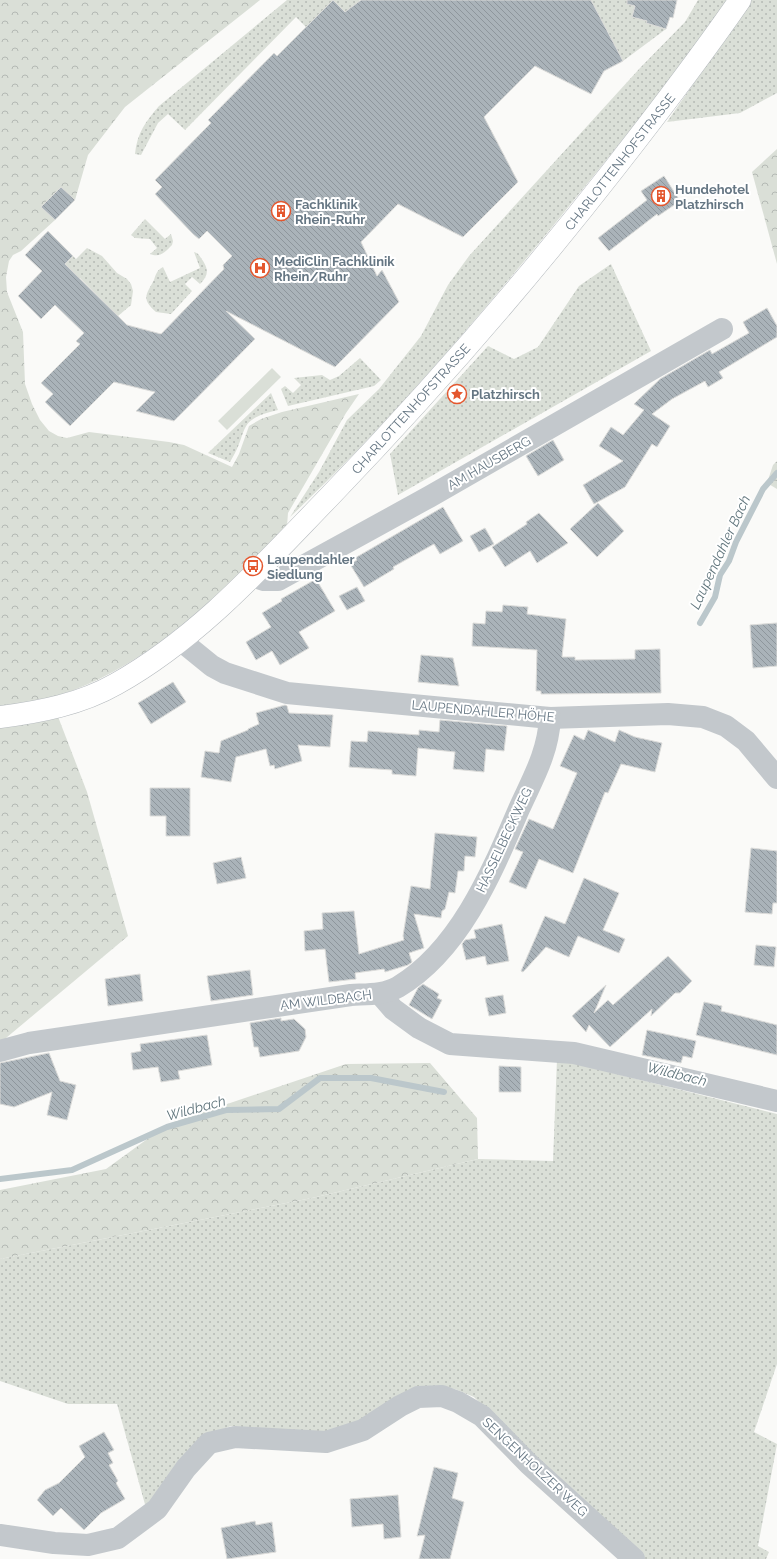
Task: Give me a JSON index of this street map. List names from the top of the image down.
{
  "streets": {
    "main road": ["CHARLOTTENHOFSTRASSE"],
    "street": [
      "AM HAUSBERG",
      "LAUPENDAHLER HÖHE",
      "HASSELBECKWEG",
      "AM WILDBACH",
      "SENGENHOLZER WEG"
    ]
  },
  "crossings": [
    ["CHARLOTTENHOFSTRASSE", "AM HAUSBERG"],
    ["CHARLOTTENHOFSTRASSE", "LAUPENDAHLER HÖHE"],
    ["LAUPENDAHLER HÖHE", "HASSELBECKWEG"],
    ["HASSELBECKWEG", "AM WILDBACH"]
  ],
  "water": ["Laupendahler Bach", "Wildbach"],
  "places": {
    "building": ["Hundehotel Platzhirsch", "Fachklinik Rhein-Ruhr"],
    "hospital": ["MediClin Fachklinik Rhein/Ruhr"],
    "place": ["Platzhirsch"],
    "bus stop": ["Laupendahler Siedlung"]
  }
}
